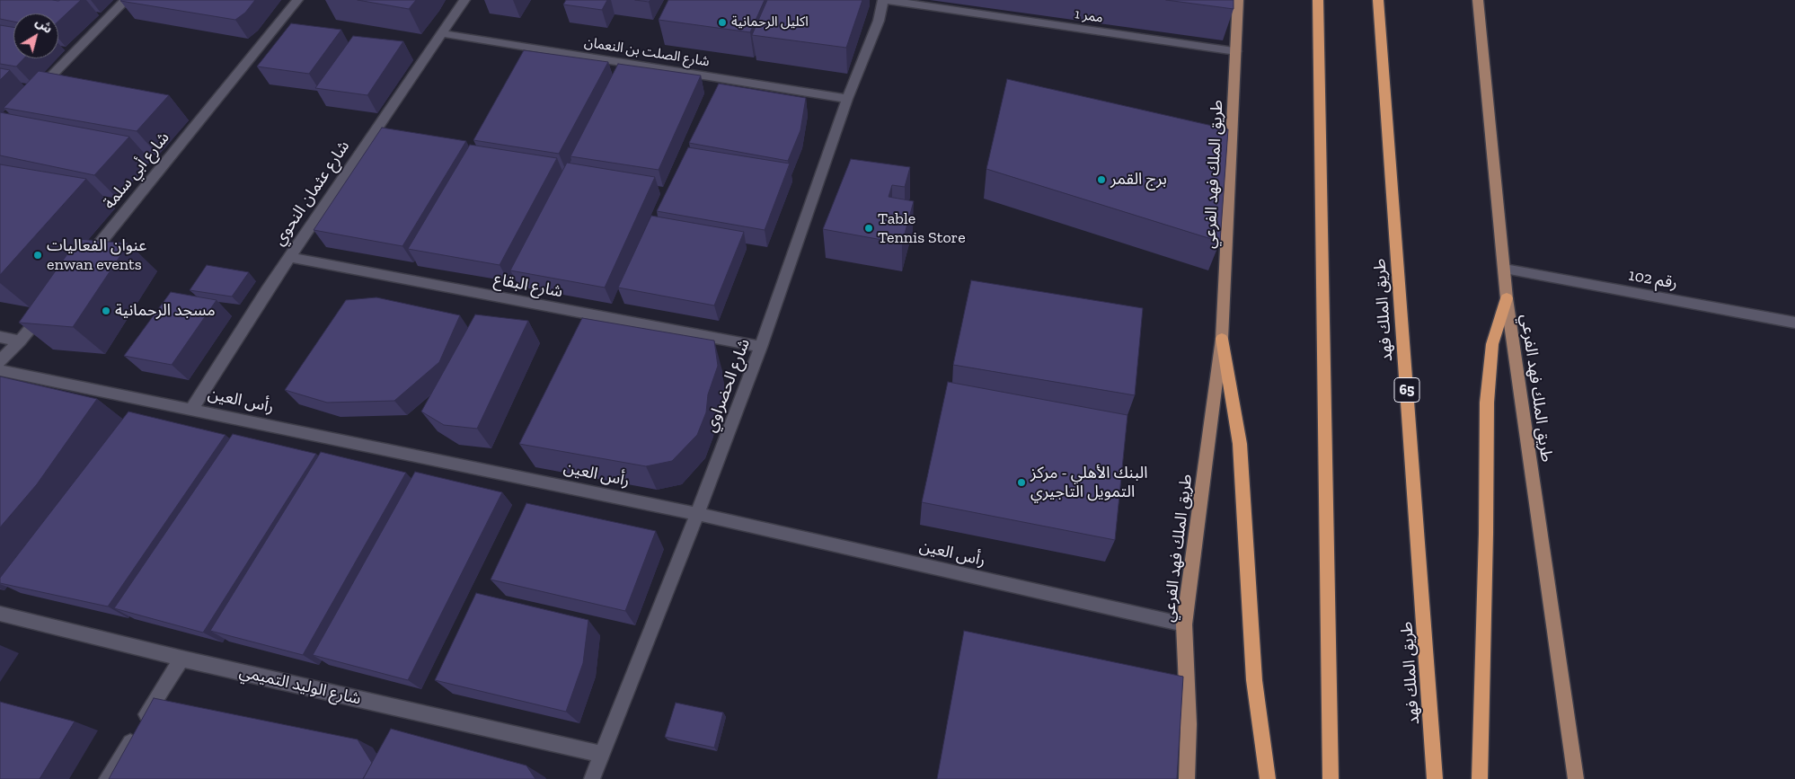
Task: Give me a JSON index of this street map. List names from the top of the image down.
{
  "streets": {
    "highway": ["طريق الملك فهد", "65"],
    "main road": ["طريق الملك فهد الفرعي"],
    "street": [
      "ممر 1",
      "شارع الصلت بن النعمان",
      "شارع أبي سلمة",
      "شارع عثمان النحوي",
      "رقم 102",
      "شارع البقاع",
      "شارع الحضراوي",
      "رأس العين",
      "شارع الوليد التميمي"
    ]
  },
  "crossings": [
    ["ممر 1", "طريق الملك فهد الفرعي"],
    ["ممر 1", "شارع الحضراوي"],
    ["شارع الصلت بن النعمان", "شارع عثمان النحوي"],
    ["شارع الصلت بن النعمان", "شارع الحضراوي"],
    ["طريق الملك فهد الفرعي", "رقم 102"],
    ["طريق الملك فهد الفرعي", "رأس العين"],
    ["شارع عثمان النحوي", "شارع البقاع"],
    ["شارع عثمان النحوي", "رأس العين"],
    ["شارع البقاع", "شارع الحضراوي"],
    ["شارع الحضراوي", "رأس العين"],
    ["شارع الحضراوي", "شارع الوليد التميمي"]
  ],
  "places": [
    "اكليل الرحمانية",
    "برج القمر",
    "Table Tennis Store",
    "عنوان الفعاليات enwan events",
    "مسجد الرحمانية",
    "البنك الأهلي - مركز التمويل التاجيري"
  ],
  "north": "top right"
}
